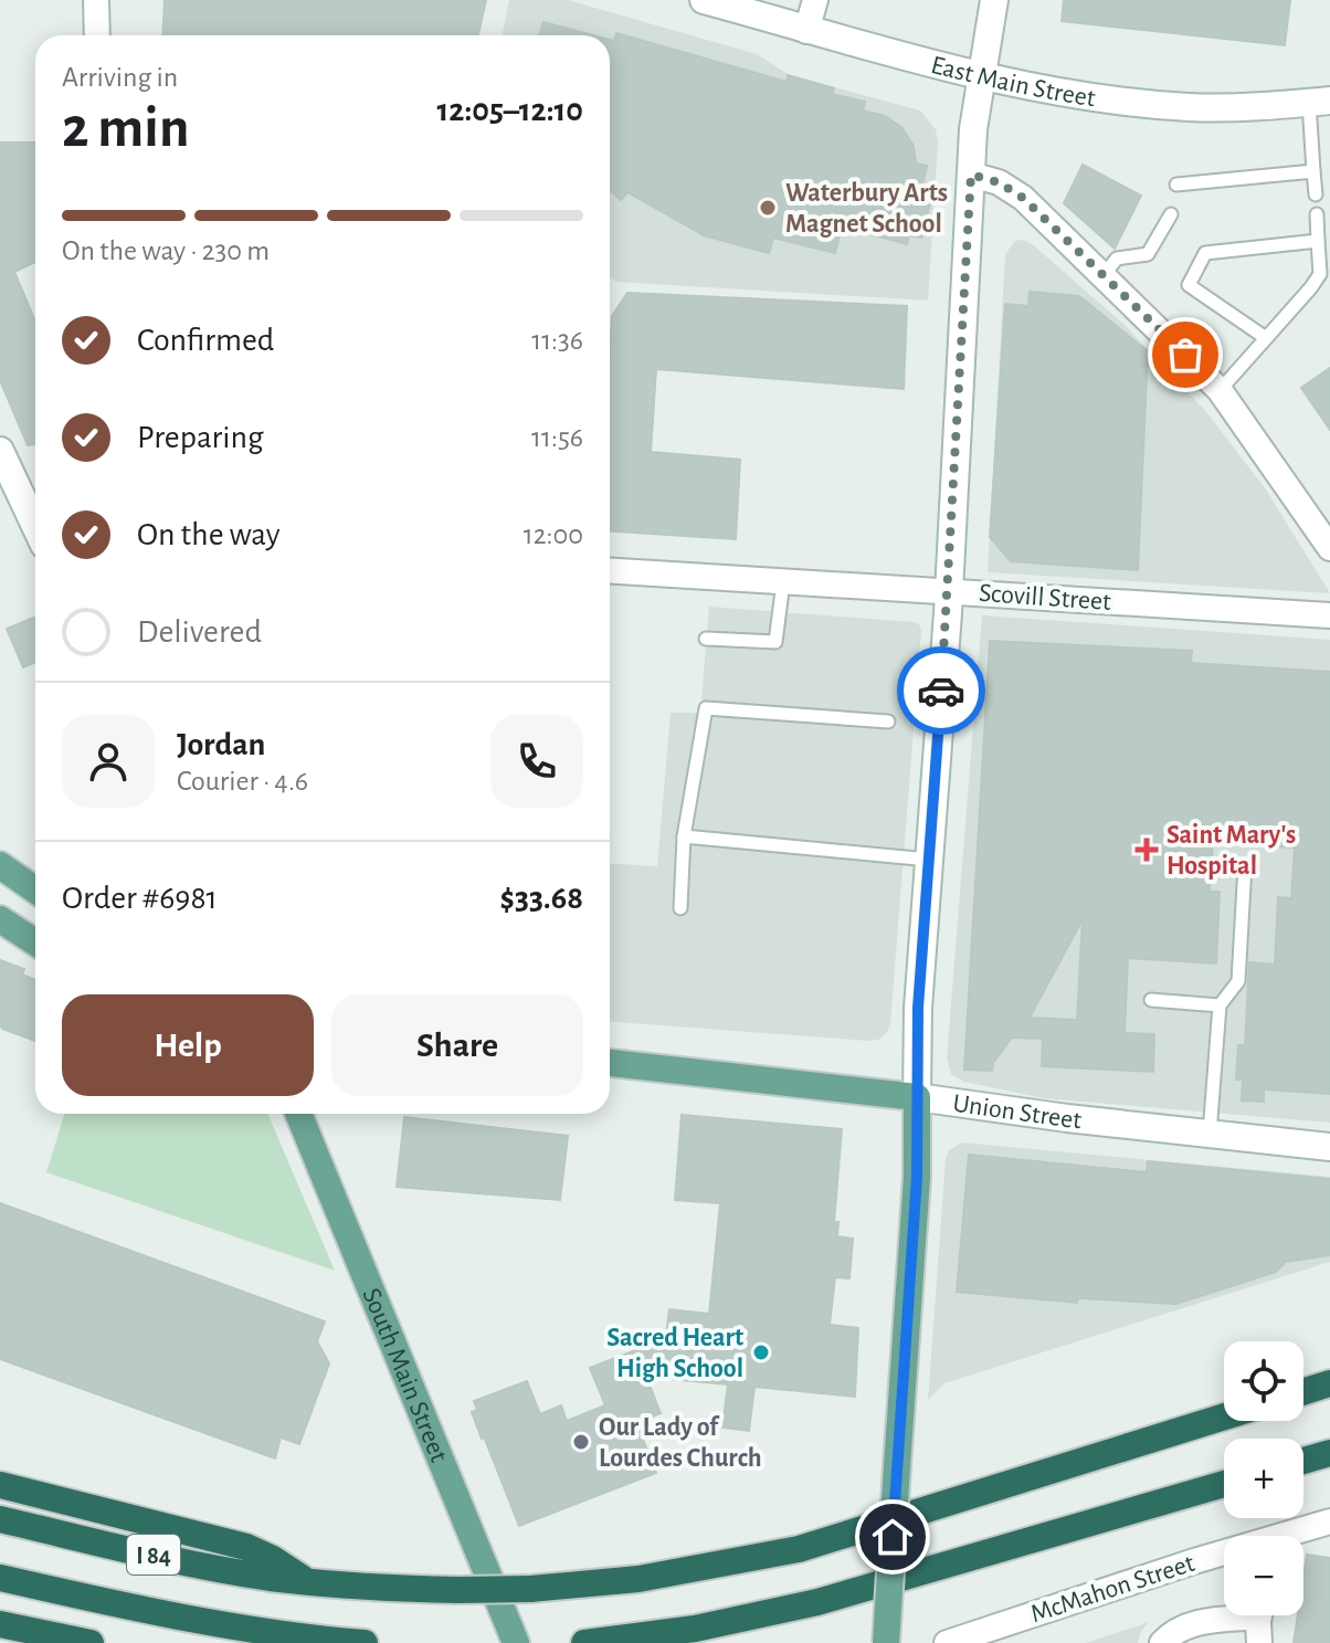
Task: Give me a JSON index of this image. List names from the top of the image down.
{
  "streets": {
    "highway": ["I 84"],
    "main road": ["East Main Street", "Union Street", "South Main Street"],
    "street": ["Scovill Street", "McMahon Street"]
  },
  "places": {
    "other": ["Waterbury Arts Magnet School", "Sacred Heart High School", "Our Lady of Lourdes Church"],
    "health": ["Saint Mary's Hospital"]
  },
  "page": {
    "heading": ["2 min", "Arriving in", "12:05–12:10"],
    "panel": [
      "Jordan",
      "Courier · 4.6",
      "Order #6981",
      "$33.68"
    ],
    "bar": "On the way · 230 m",
    "list": [
      ["Confirmed", "11:36"],
      ["Preparing", "11:56"],
      ["On the way", "12:00"],
      "Delivered"
    ],
    "buttons": ["Help", "Share"],
    "map_buttons": ["+", "−"]
  }
}
